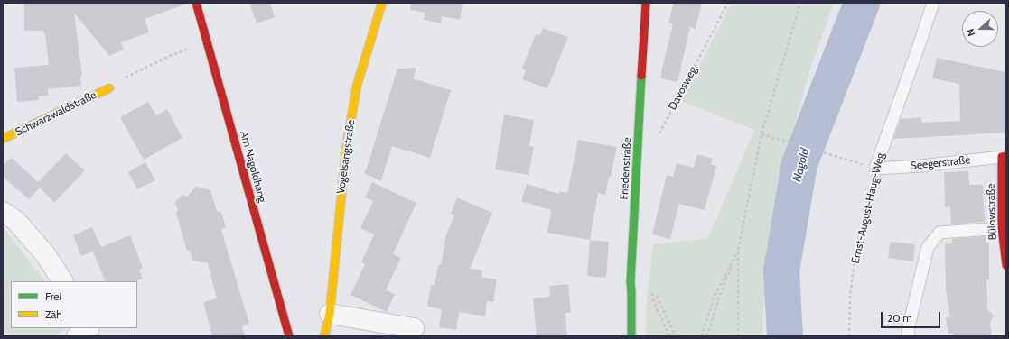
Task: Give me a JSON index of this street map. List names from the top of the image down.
{
  "streets": {
    "street": [
      "Schwarzwaldstraße",
      "Vogelsangstraße",
      "Am Nagoldhang",
      "Friedenstraße",
      "Bülowstraße"
    ],
    "lane": ["Seegerstraße", "Ernst-August-Haug-Weg"],
    "path": ["Davosweg"]
  },
  "crossings": [
    ["Seegerstraße", "Ernst-August-Haug-Weg"],
    ["Seegerstraße", "Bülowstraße"]
  ],
  "water": ["Nagold"],
  "legend": ["Frei", "Zäh"],
  "scale_bar": "20 m",
  "north": "left"
}
